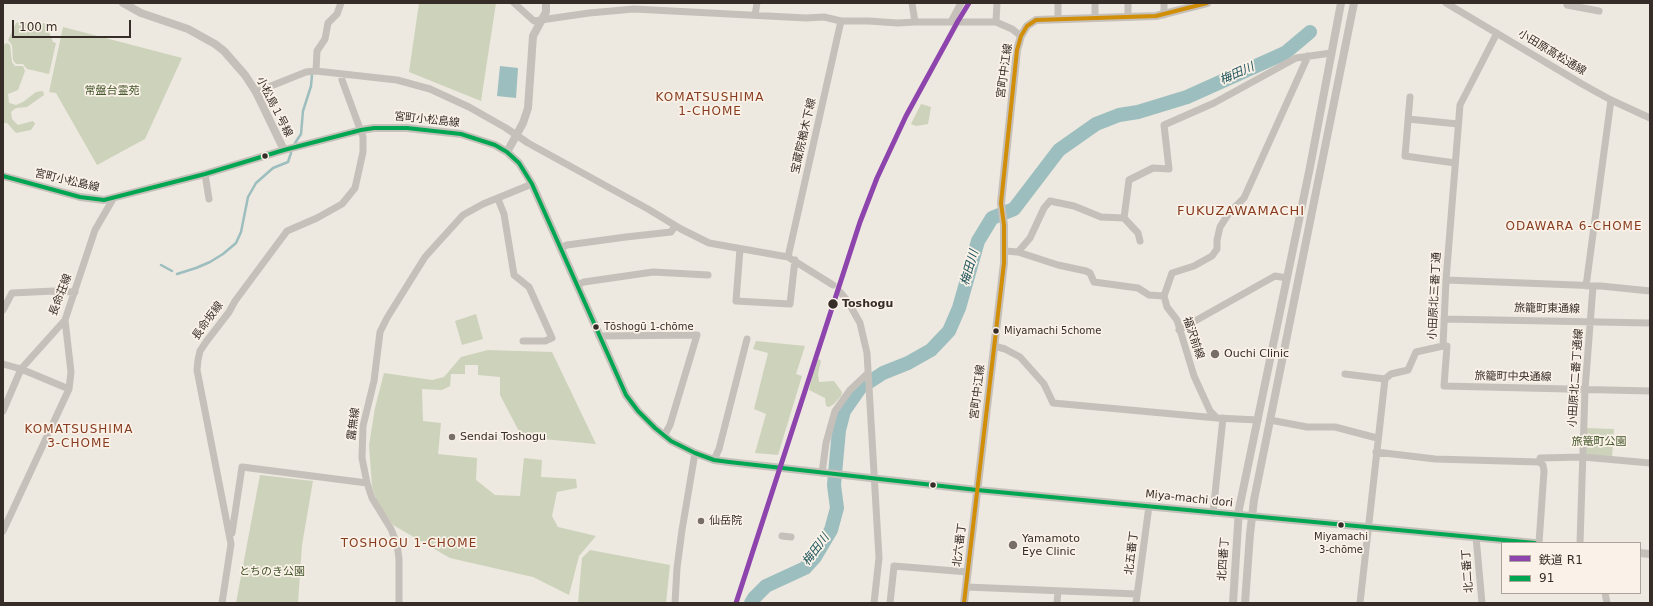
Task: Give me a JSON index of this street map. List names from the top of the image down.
{
  "streets": {
    "street": [
      "小田原高松通線",
      "宮町中江線",
      "小松島１号線",
      "宮町小松島線",
      "宝蔵院楢木下線",
      "長命荘線",
      "小田原北三番丁通",
      "旅籠町東通線",
      "長命坂線",
      "福沢前線",
      "旅籠町中央通線",
      "小田原北二番丁通線",
      "露無線",
      "Miya-machi dori",
      "北六番丁",
      "北五番丁",
      "北四番丁",
      "北二番丁"
    ]
  },
  "crossings": [
    ["小田原高松通線", "小田原北三番丁通"],
    ["小田原高松通線", "小田原北二番丁通線"],
    ["宮町中江線", "Miya-machi dori"],
    ["宮町中江線", "北六番丁"],
    ["小松島１号線", "宮町小松島線"],
    ["宮町小松島線", "長命荘線"],
    ["宮町小松島線", "長命坂線"],
    ["宮町小松島線", "露無線"],
    ["宮町小松島線", "Miya-machi dori"],
    ["小田原北三番丁通", "旅籠町東通線"],
    ["小田原北三番丁通", "旅籠町中央通線"],
    ["旅籠町東通線", "小田原北二番丁通線"],
    ["旅籠町中央通線", "小田原北二番丁通線"],
    ["Miya-machi dori", "北六番丁"],
    ["Miya-machi dori", "北五番丁"],
    ["Miya-machi dori", "北四番丁"],
    ["Miya-machi dori", "北二番丁"]
  ],
  "districts": [
    "KOMATSUSHIMA 1-CHOME",
    "FUKUZAWAMACHI",
    "ODAWARA 6-CHOME",
    "KOMATSUSHIMA 3-CHOME",
    "TOSHOGU 1-CHOME"
  ],
  "water": ["梅田川"],
  "parks": ["常盤台霊苑", "旅篭町公園", "とちのき公園"],
  "places": [
    "Toshogu",
    "Tōshogū 1-chōme",
    "Miyamachi 5chome",
    "Ouchi Clinic",
    "Sendai Toshogu",
    "仙岳院",
    "Miyamachi 3-chōme",
    "Yamamoto Eye Clinic"
  ],
  "lines": ["rail line R1", "transit line 91"],
  "legend": ["鉄道 R1", "91"],
  "scale_bar": "100 m"
}
